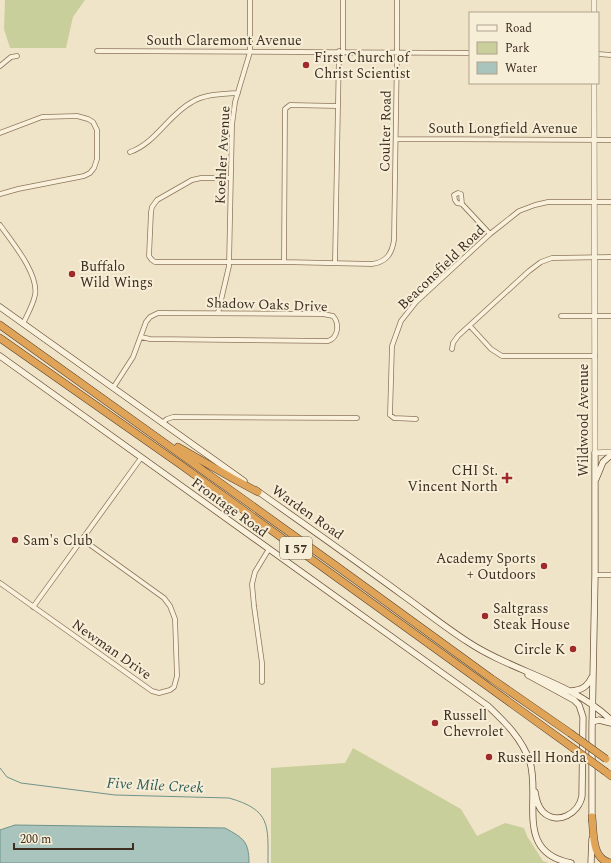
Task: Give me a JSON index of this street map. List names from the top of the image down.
{
  "streets": {
    "highway": ["I 57"],
    "main road": ["Wildwood Avenue", "Frontage Road", "Warden Road"],
    "street": [
      "South Claremont Avenue",
      "South Longfield Avenue",
      "Coulter Road",
      "Koehler Avenue",
      "Beaconsfield Road",
      "Shadow Oaks Drive",
      "Newman Drive"
    ]
  },
  "crossings": [
    ["South Claremont Avenue", "Coulter Road"],
    ["South Claremont Avenue", "Koehler Avenue"],
    ["South Longfield Avenue", "Coulter Road"],
    ["South Longfield Avenue", "Wildwood Avenue"],
    ["Koehler Avenue", "Shadow Oaks Drive"],
    ["Beaconsfield Road", "Wildwood Avenue"],
    ["Shadow Oaks Drive", "Warden Road"],
    ["Wildwood Avenue", "Warden Road"]
  ],
  "water": ["Five Mile Creek"],
  "places": {
    "other": [
      "First Church of Christ Scientist",
      "Buffalo Wild Wings",
      "Sam's Club",
      "Academy Sports + Outdoors",
      "Saltgrass Steak House",
      "Circle K",
      "Russell Chevrolet",
      "Russell Honda"
    ],
    "health": ["CHI St. Vincent North"]
  },
  "legend": ["Road", "Park", "Water"],
  "scale_bar": "200 m"
}
